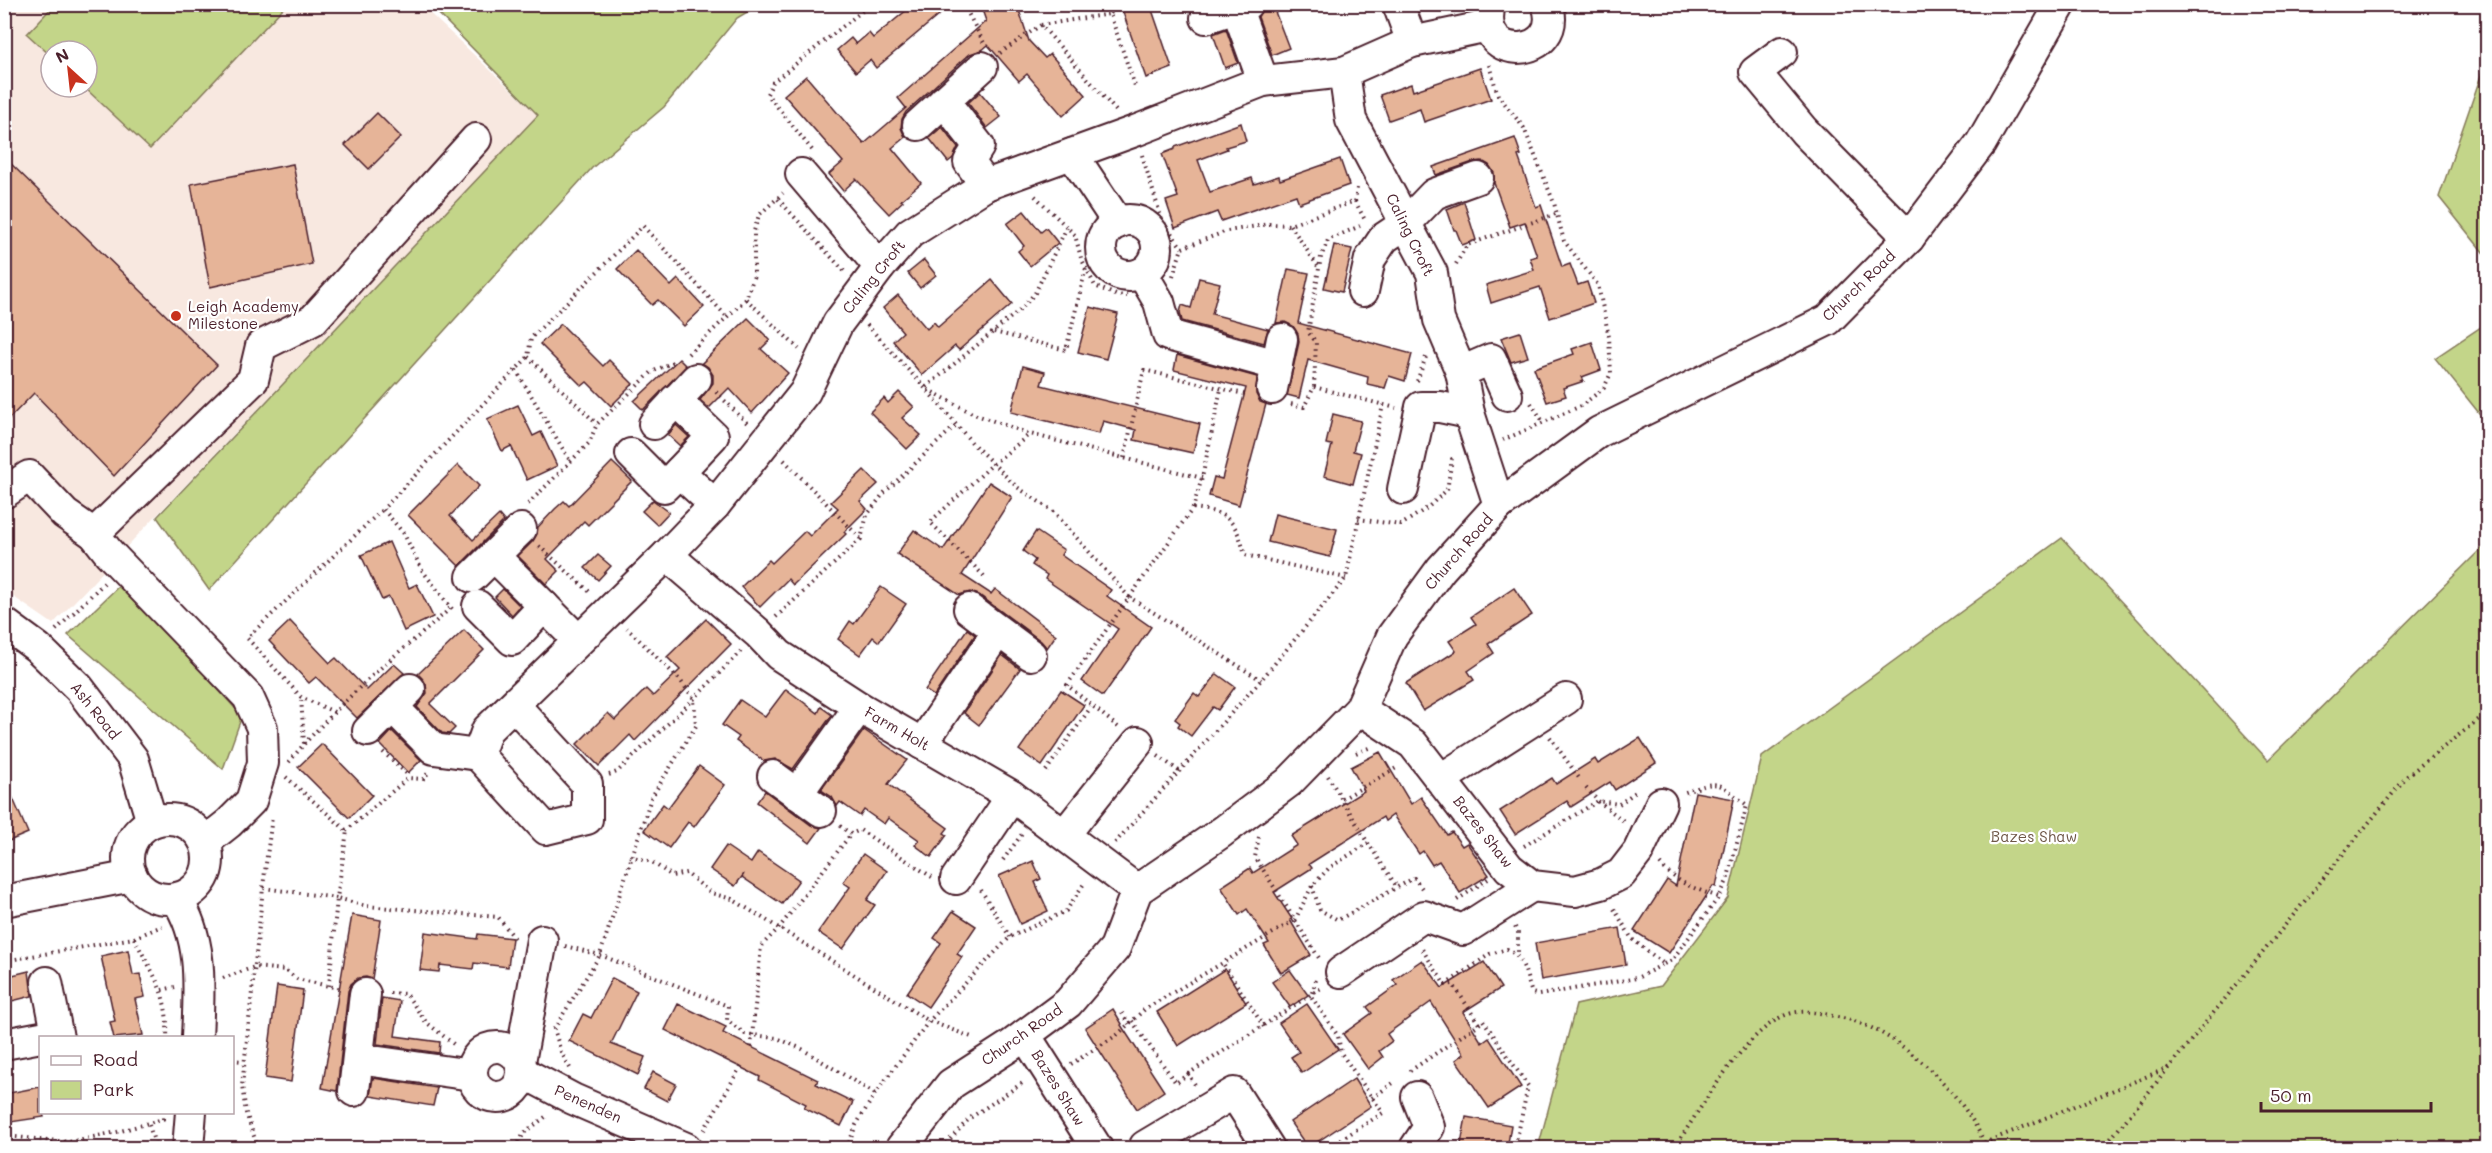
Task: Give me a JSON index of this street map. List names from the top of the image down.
{
  "streets": {
    "street": [
      "Caling Croft",
      "Church Road",
      "Ash Road",
      "Farm Holt",
      "Bazes Shaw",
      "Penenden"
    ]
  },
  "crossings": [
    ["Caling Croft", "Church Road"],
    ["Church Road", "Farm Holt"],
    ["Church Road", "Bazes Shaw"]
  ],
  "parks": ["Bazes Shaw"],
  "places": ["Leigh Academy Milestone"],
  "legend": ["Road", "Park"],
  "scale_bar": "50 m",
  "north": "top left"
}
